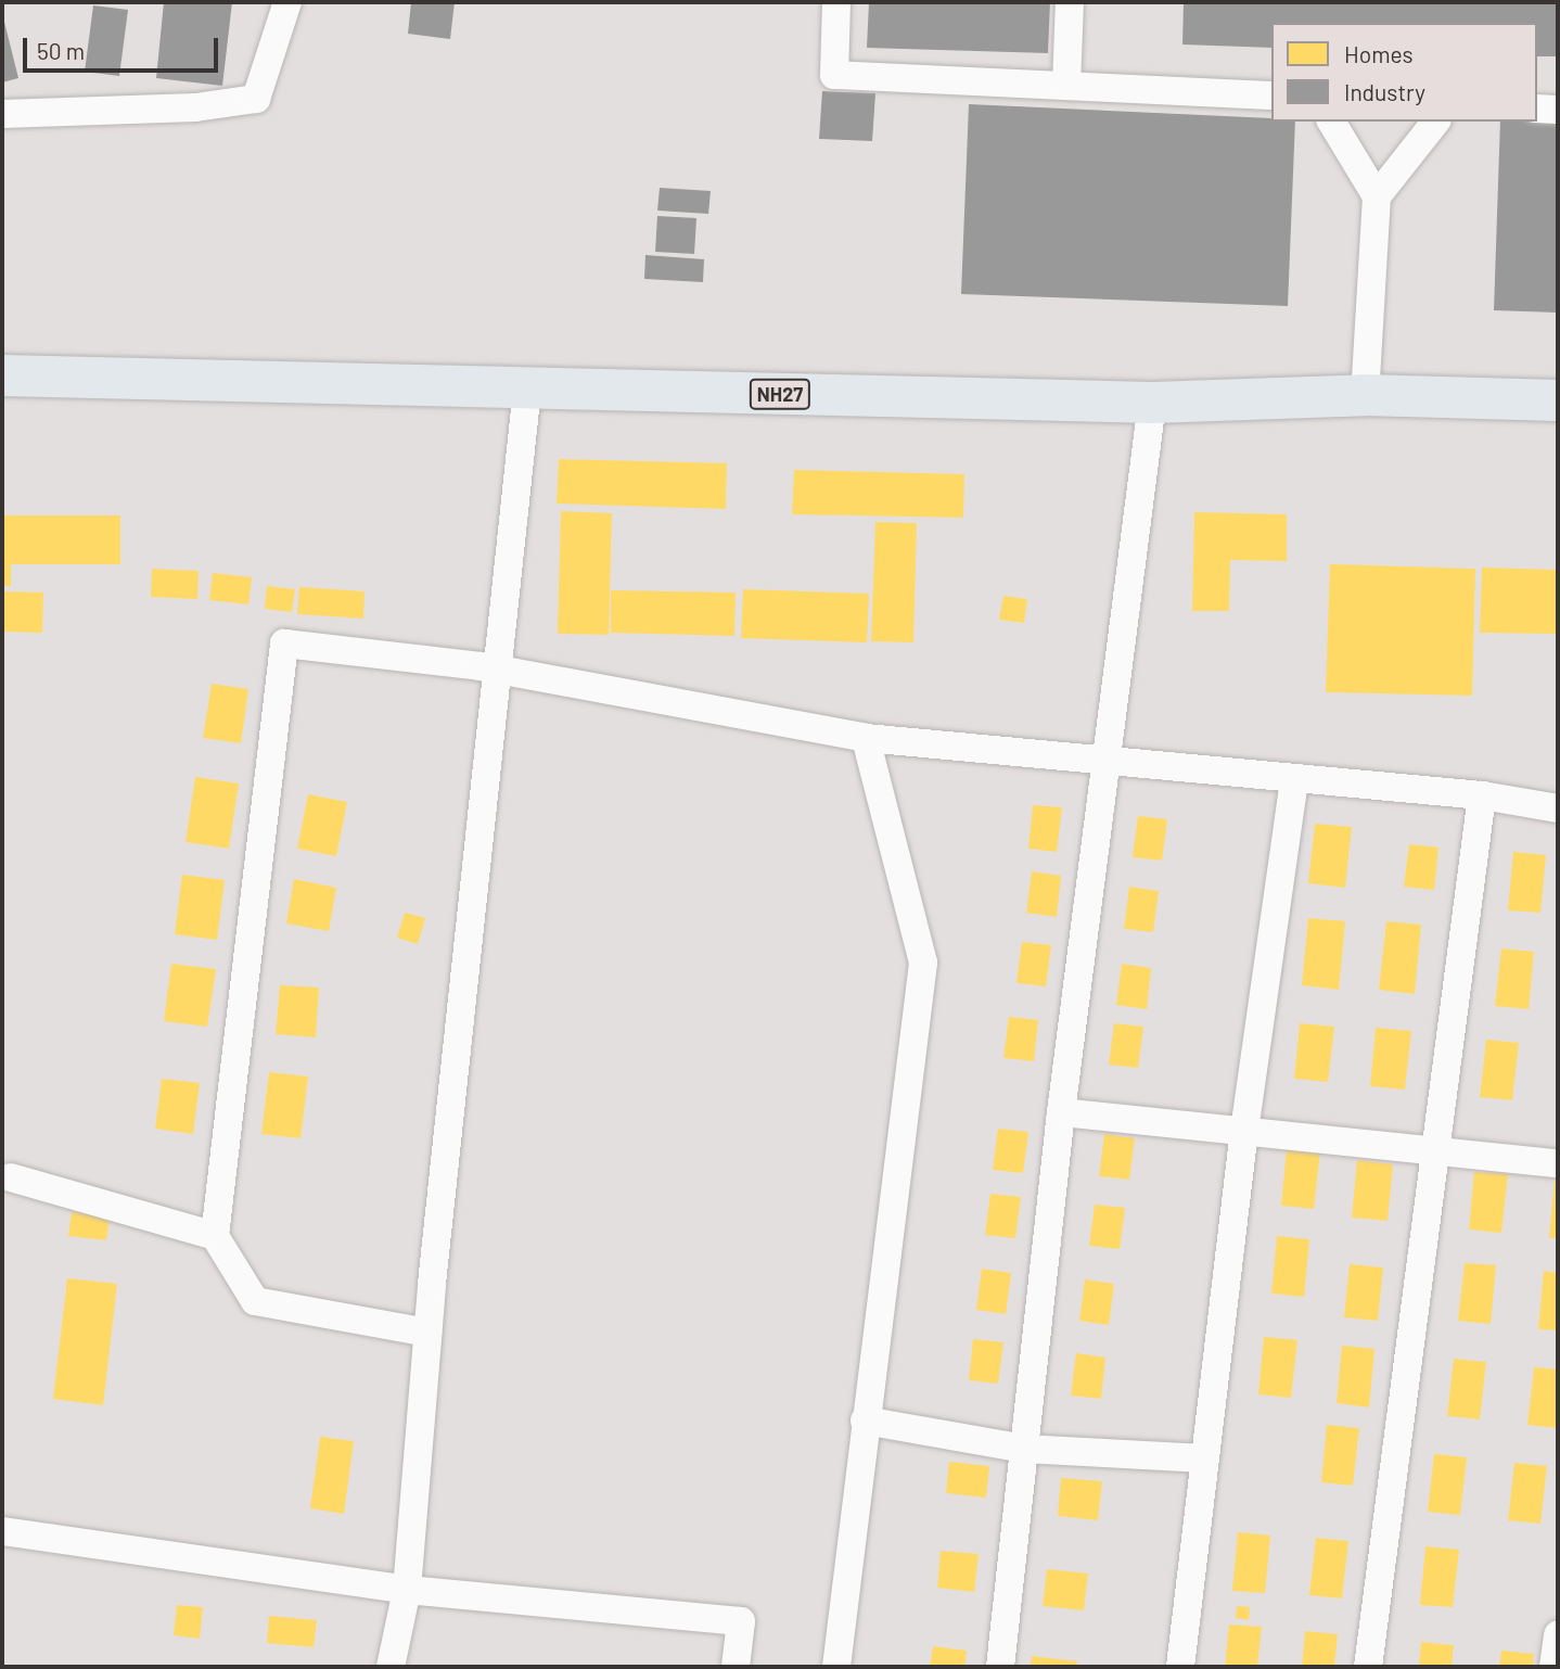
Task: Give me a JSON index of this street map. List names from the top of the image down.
{
  "streets": {
    "highway": ["NH27"]
  },
  "legend": ["Homes", "Industry"],
  "scale_bar": "50 m"
}
